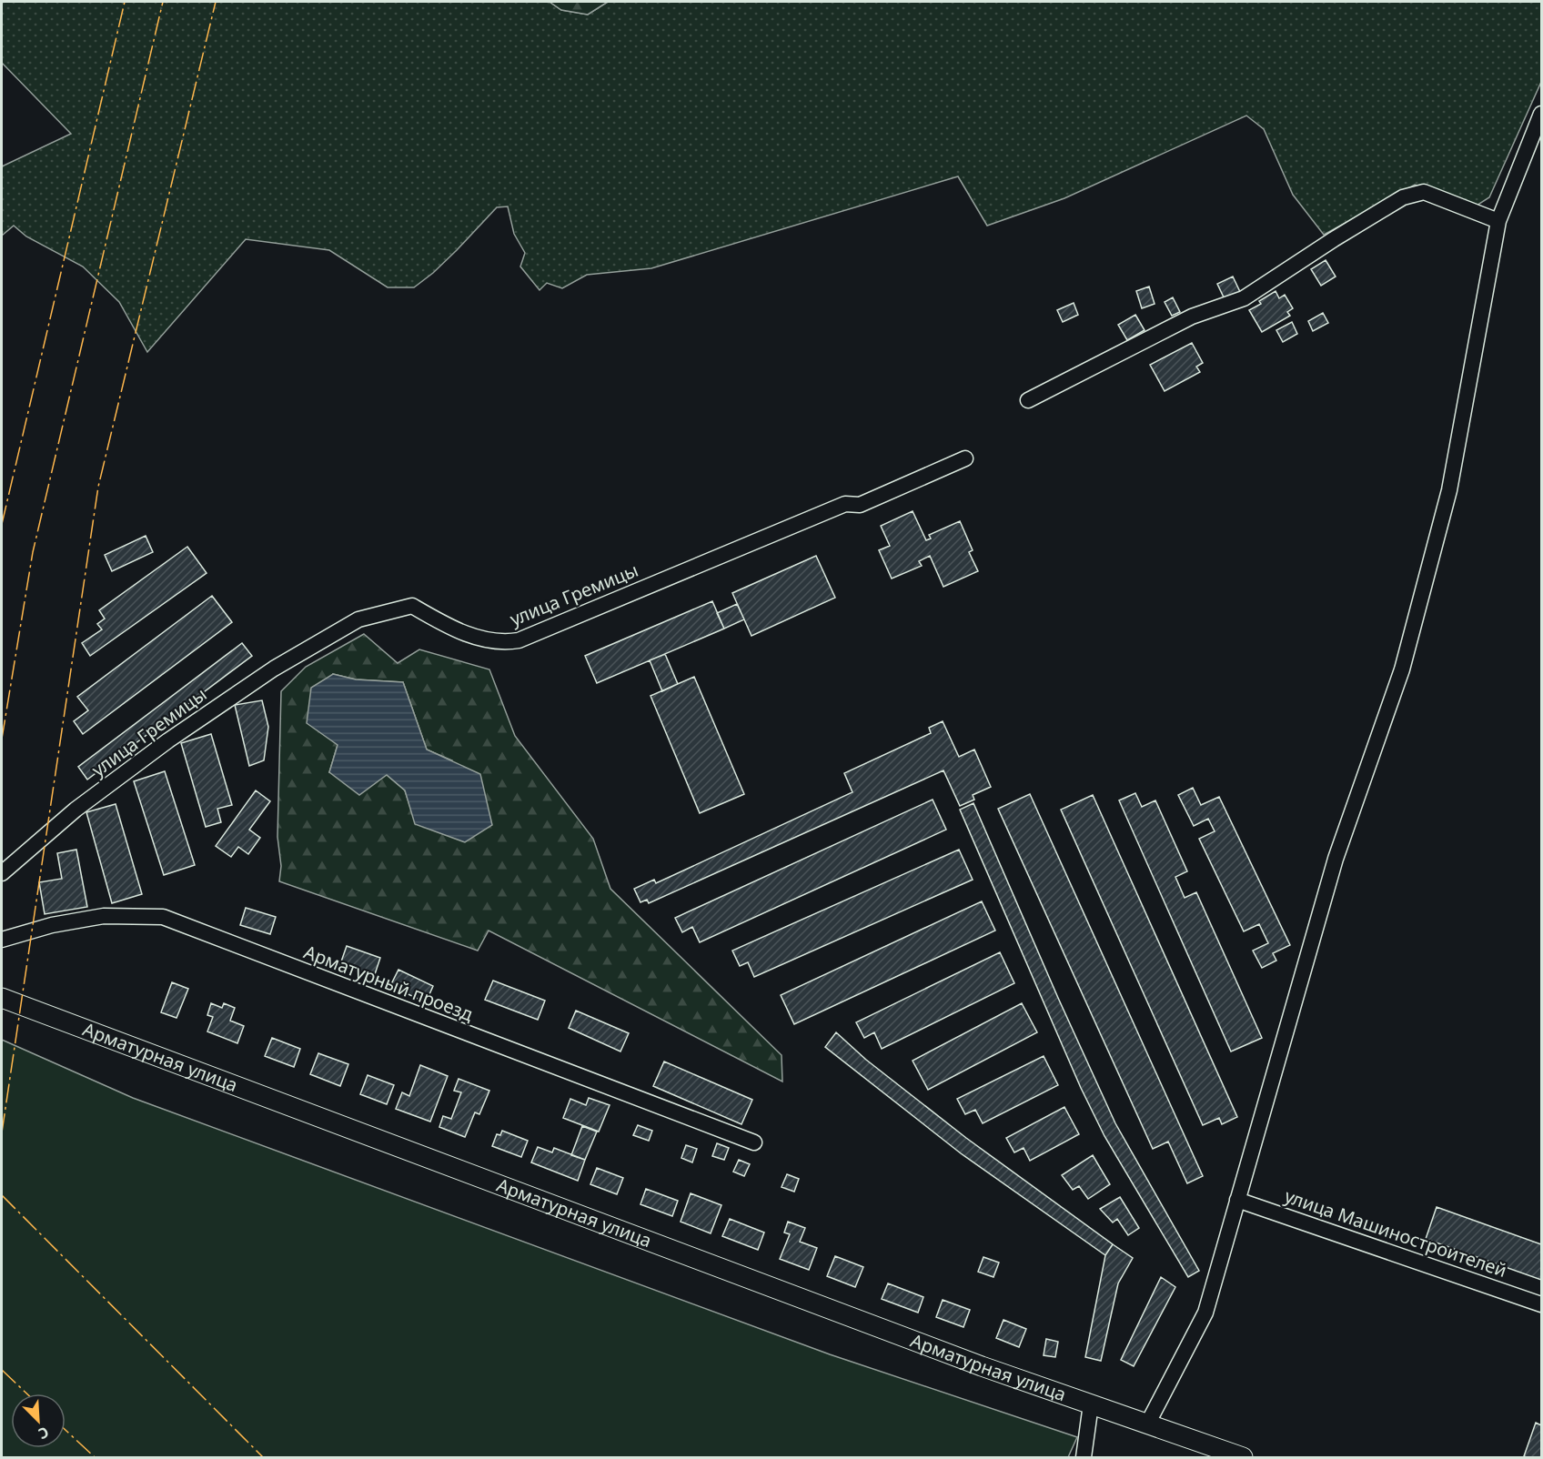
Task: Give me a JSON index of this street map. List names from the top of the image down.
{
  "streets": {
    "street": [
      "улица Гремицы",
      "Арматурный проезд",
      "Арматурная улица",
      "улица Машиностроителей"
    ]
  },
  "north": "bottom right"
}
